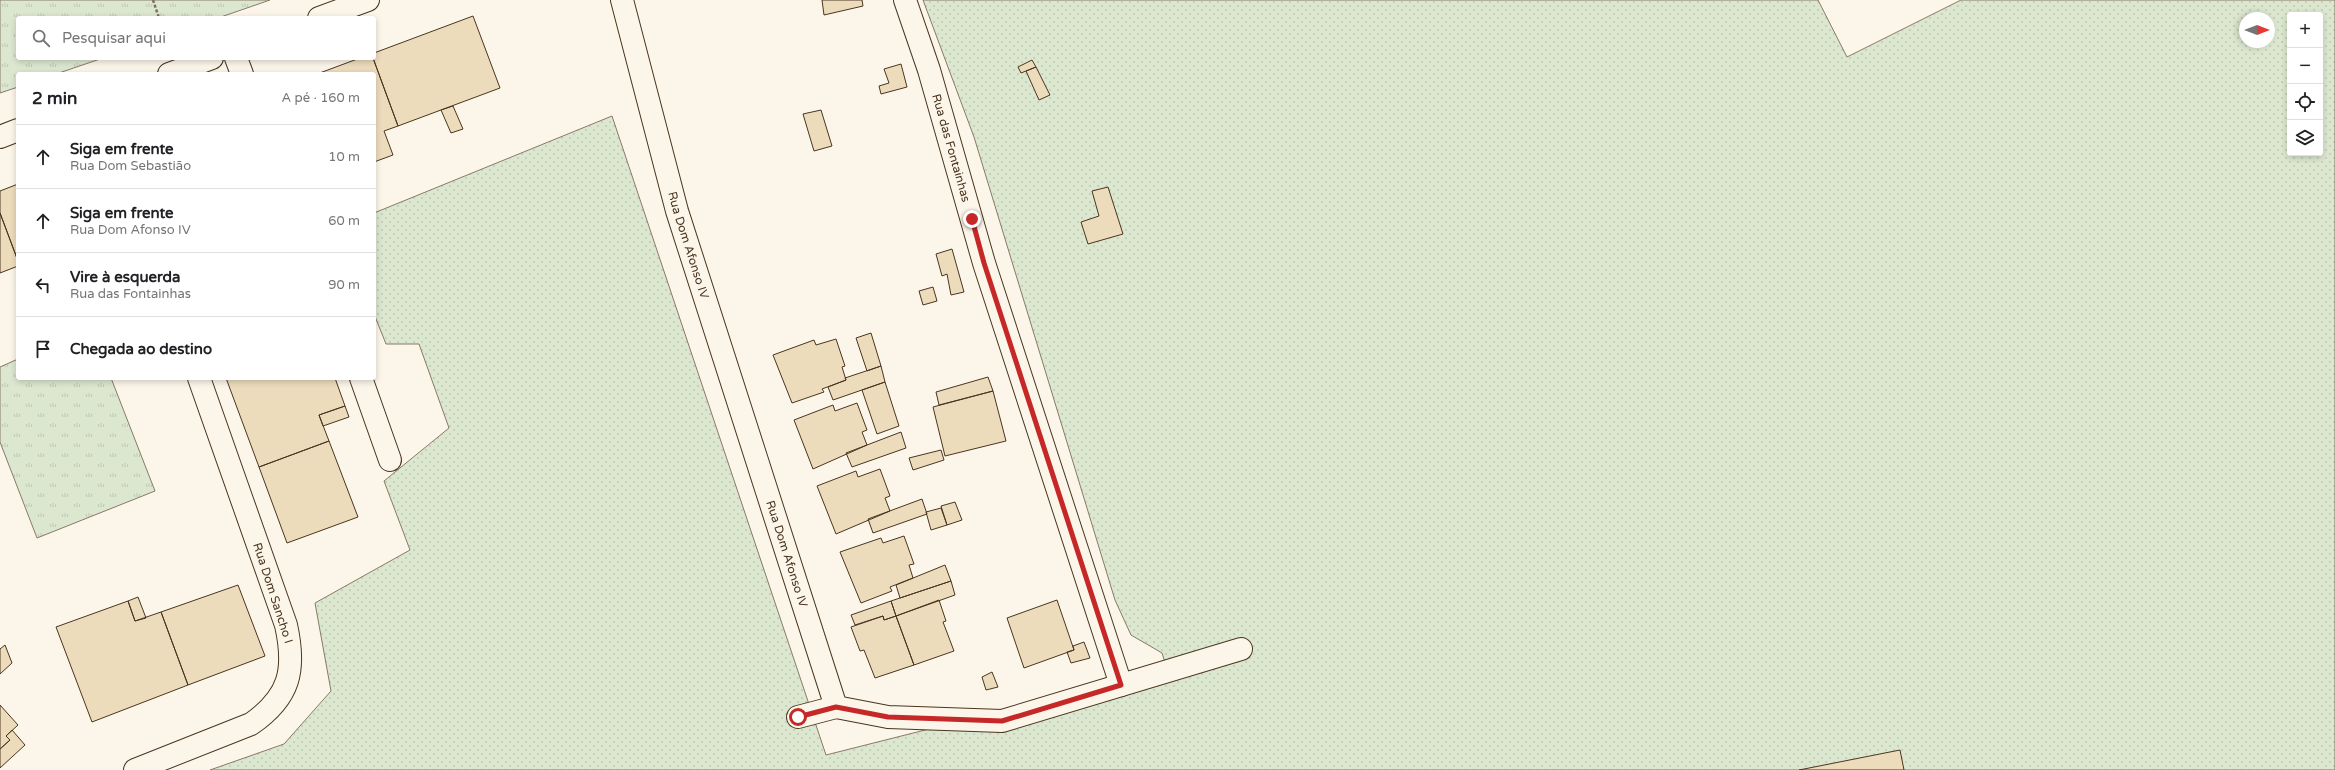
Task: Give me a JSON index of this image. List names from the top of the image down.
{
  "streets": {
    "street": ["Rua das Fontainhas", "Rua Dom Afonso IV", "Rua Dom Sancho I"]
  },
  "north": "right",
  "page": {
    "map_buttons": ["+", "−"],
    "search": "Pesquisar aqui",
    "heading": ["2 min", "A pé · 160 m"],
    "list": [
      ["Siga em frente", "Rua Dom Sebastião", "10 m"],
      ["Siga em frente", "Rua Dom Afonso IV", "60 m"],
      ["Vire à esquerda", "Rua das Fontainhas", "90 m"],
      "Chegada ao destino"
    ]
  }
}
